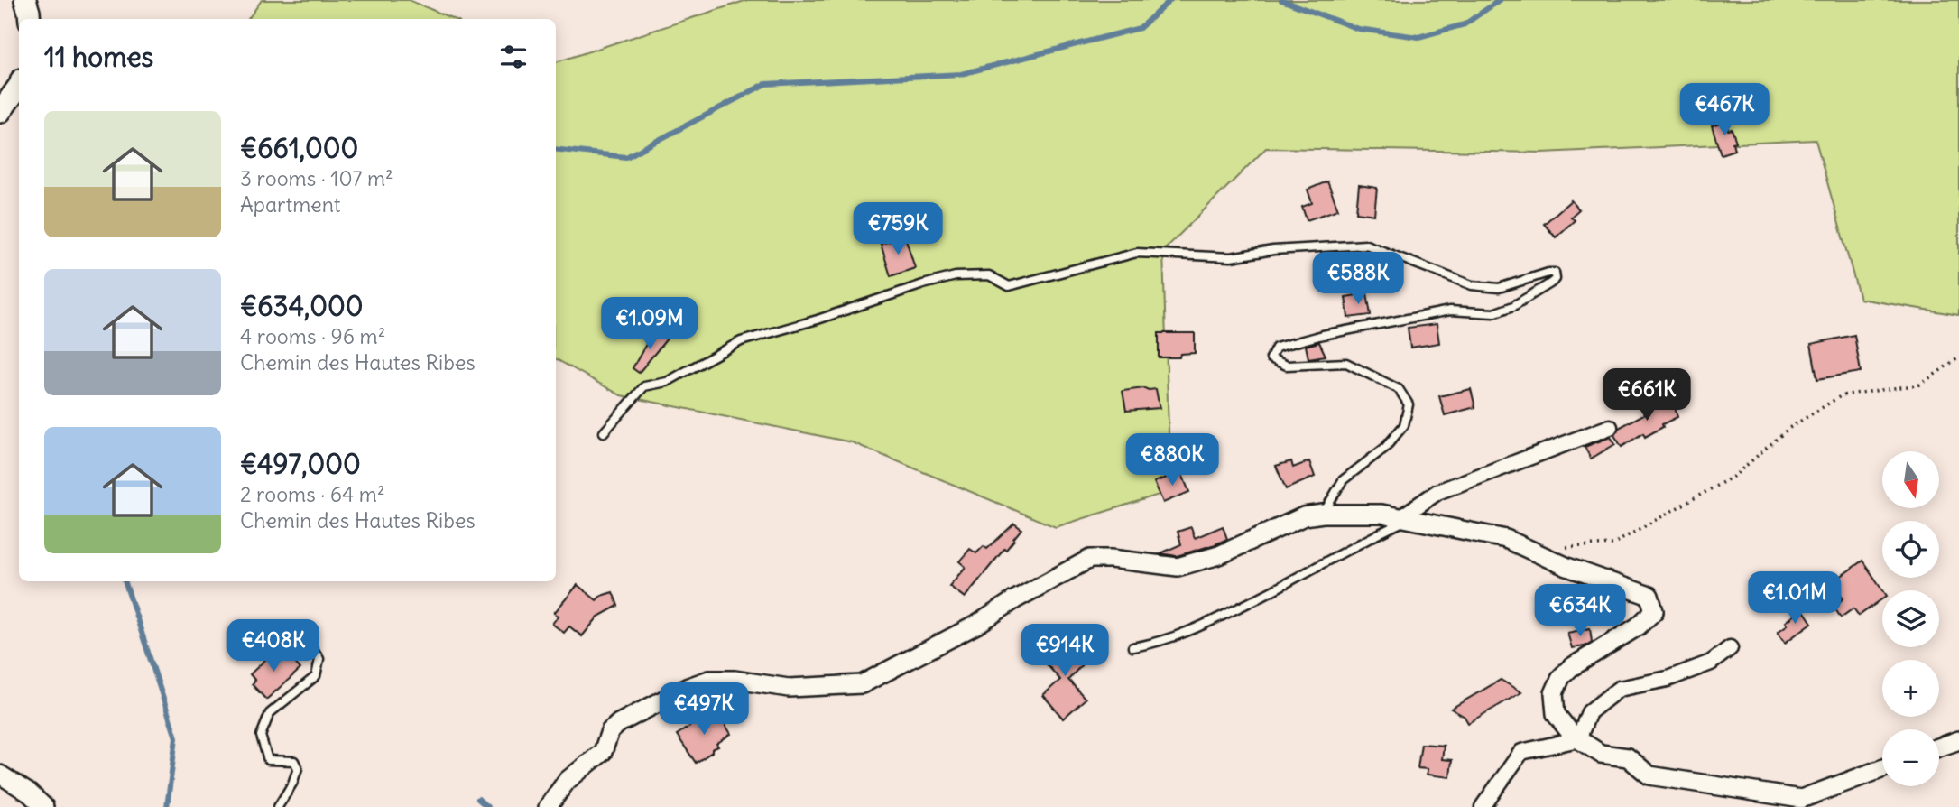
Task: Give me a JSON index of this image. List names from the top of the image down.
{
  "north": "bottom",
  "page": {
    "heading": "11 homes",
    "price": [
      "€467K",
      "€759K",
      "€588K",
      "€1.09M",
      "€661K",
      "€880K",
      "€1.01M",
      "€634K",
      "€408K",
      "€914K",
      "€497K"
    ],
    "list": [
      {
        "name": "€661,000",
        "note": "3 rooms · 107 m² · Apartment"
      },
      {
        "name": "€634,000",
        "note": "4 rooms · 96 m² · Chemin des Hautes Ribes"
      },
      {
        "name": "€497,000",
        "note": "2 rooms · 64 m² · Chemin des Hautes Ribes"
      }
    ],
    "map_buttons": ["+", "−"]
  }
}
